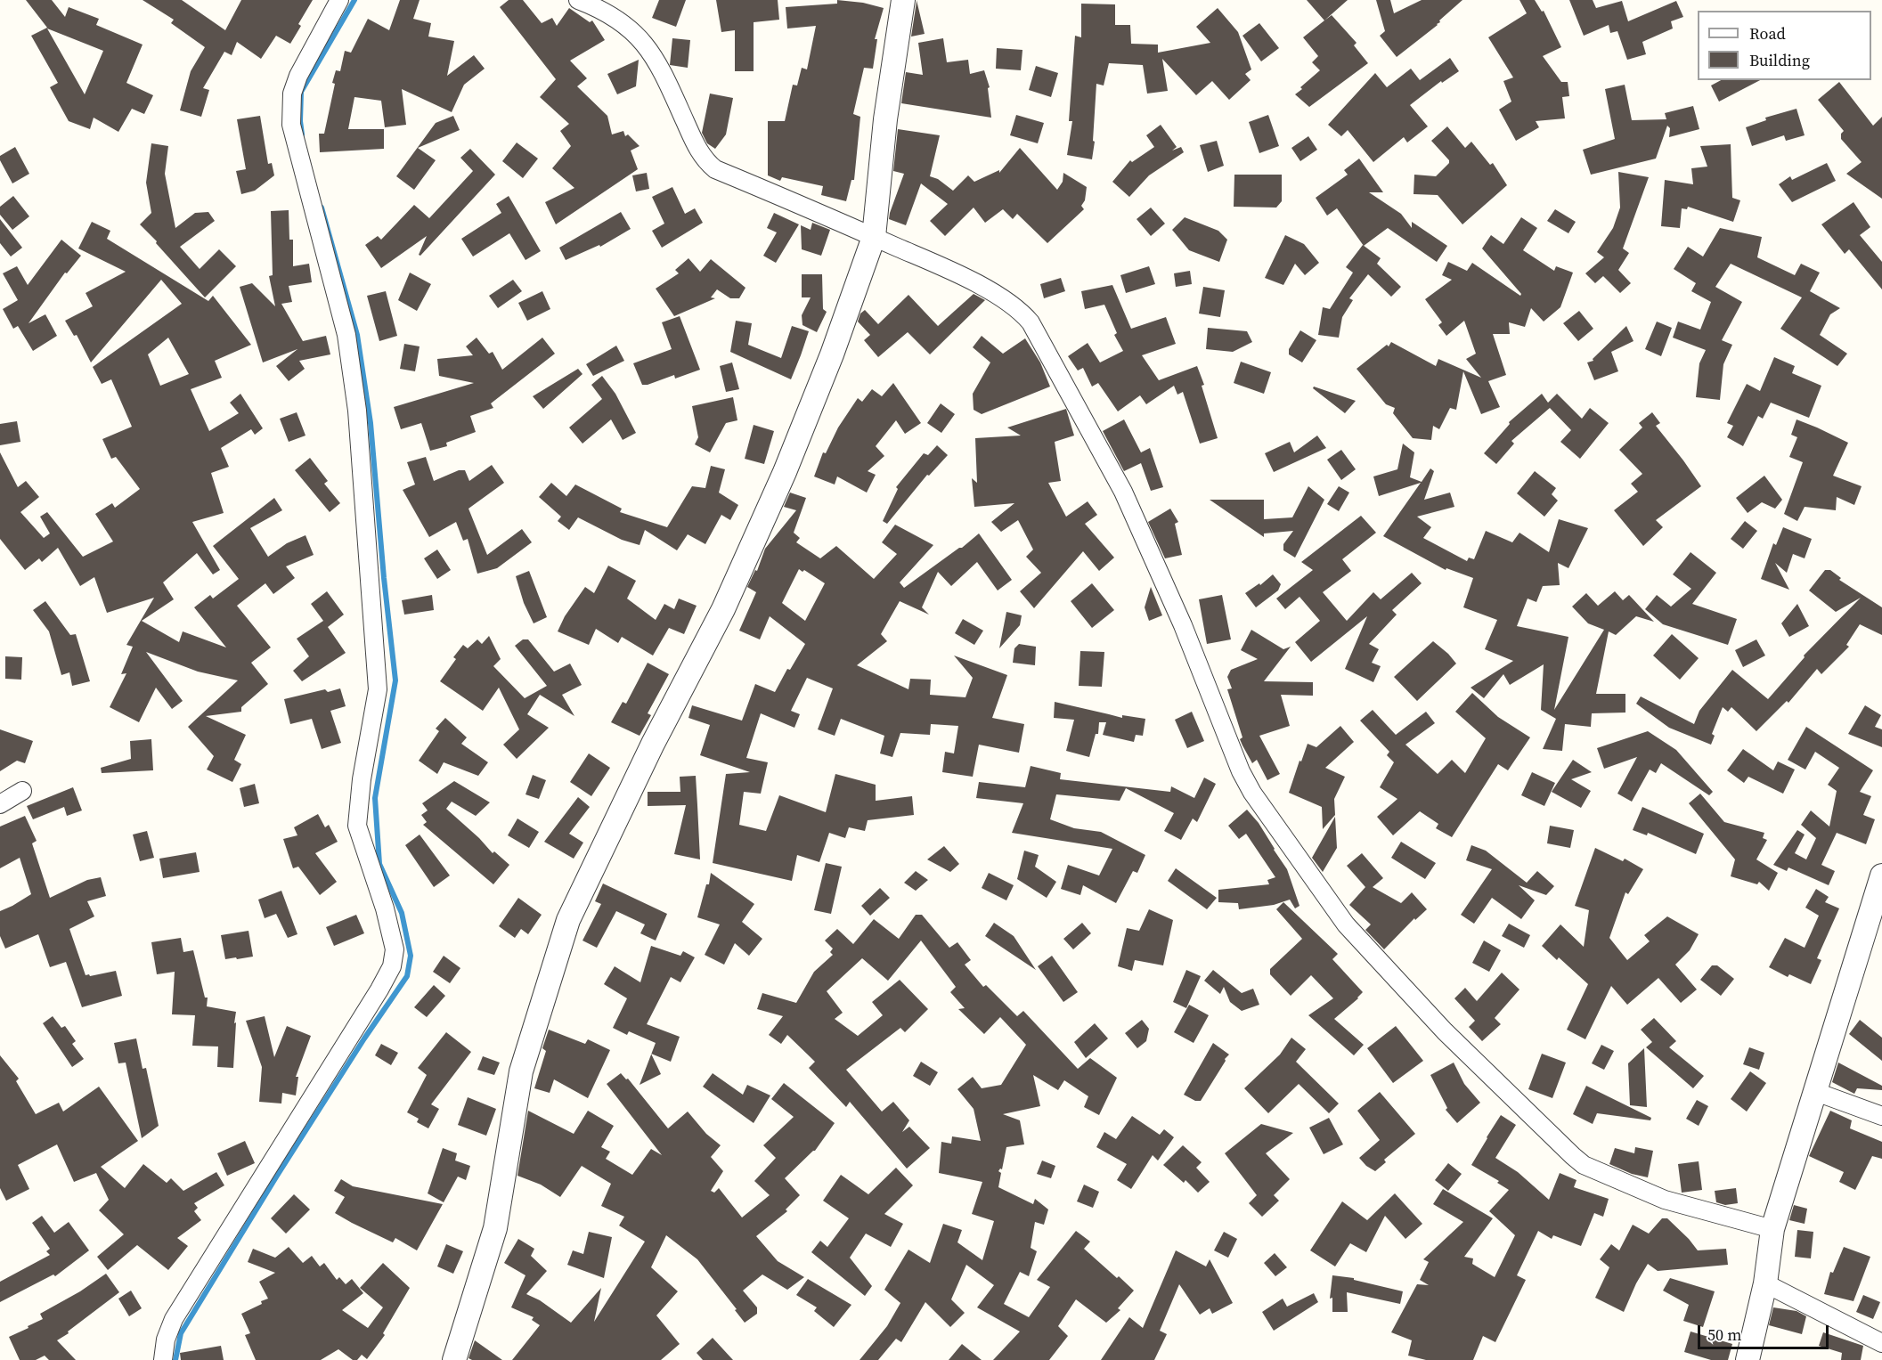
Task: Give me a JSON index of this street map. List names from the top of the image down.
{
  "legend": ["Road", "Building"],
  "scale_bar": "50 m"
}
